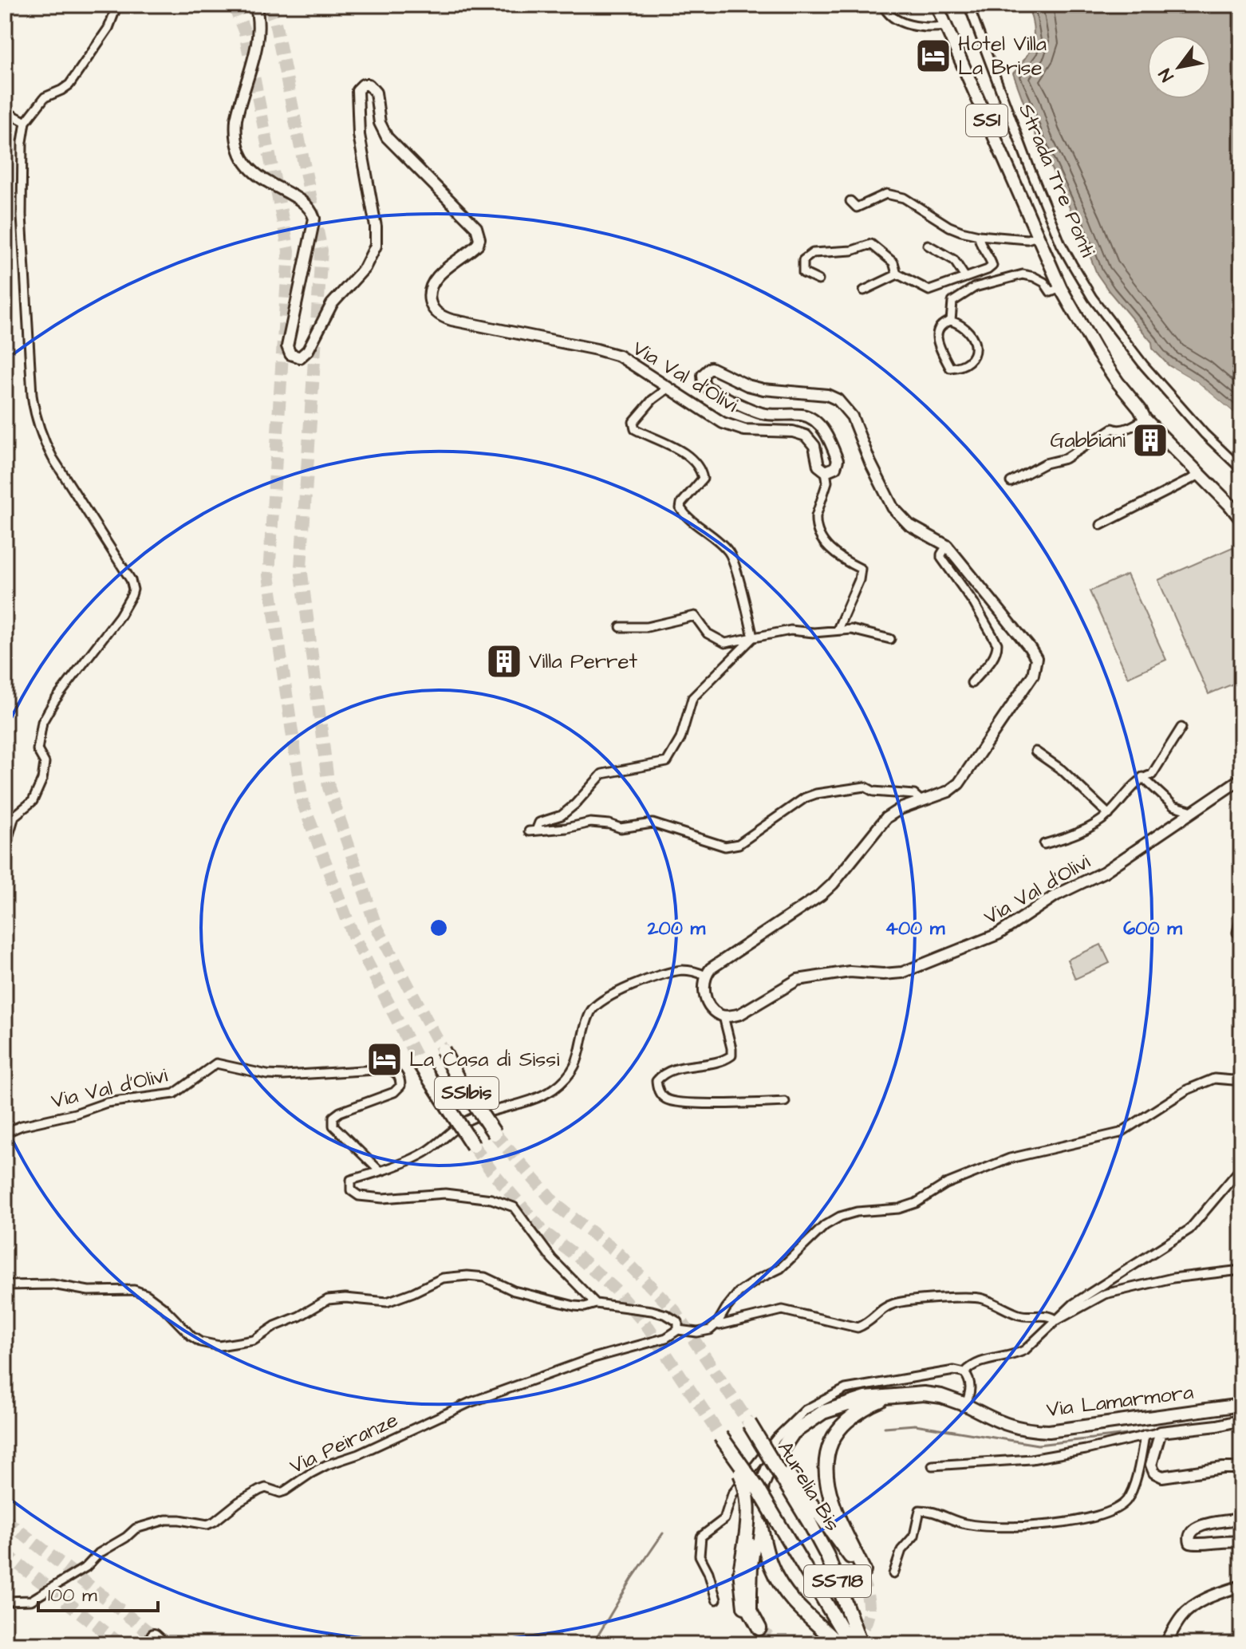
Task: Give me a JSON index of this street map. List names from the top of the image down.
{
  "streets": {
    "highway": ["SS1bis", "Aurelia Bis", "SS718"],
    "main road": ["SS1", "Via Lamarmora"],
    "street": ["Strada Tre Ponti", "Via Val d'Olivi", "Via Peiranze"]
  },
  "places": {
    "hotel": ["Hotel Villa La Brise", "La Casa di Sissi"],
    "building": ["Gabbiani", "Villa Perret"]
  },
  "scale_bar": "100 m",
  "north": "bottom left",
  "rings": ["200 m", "400 m", "600 m"]
}
